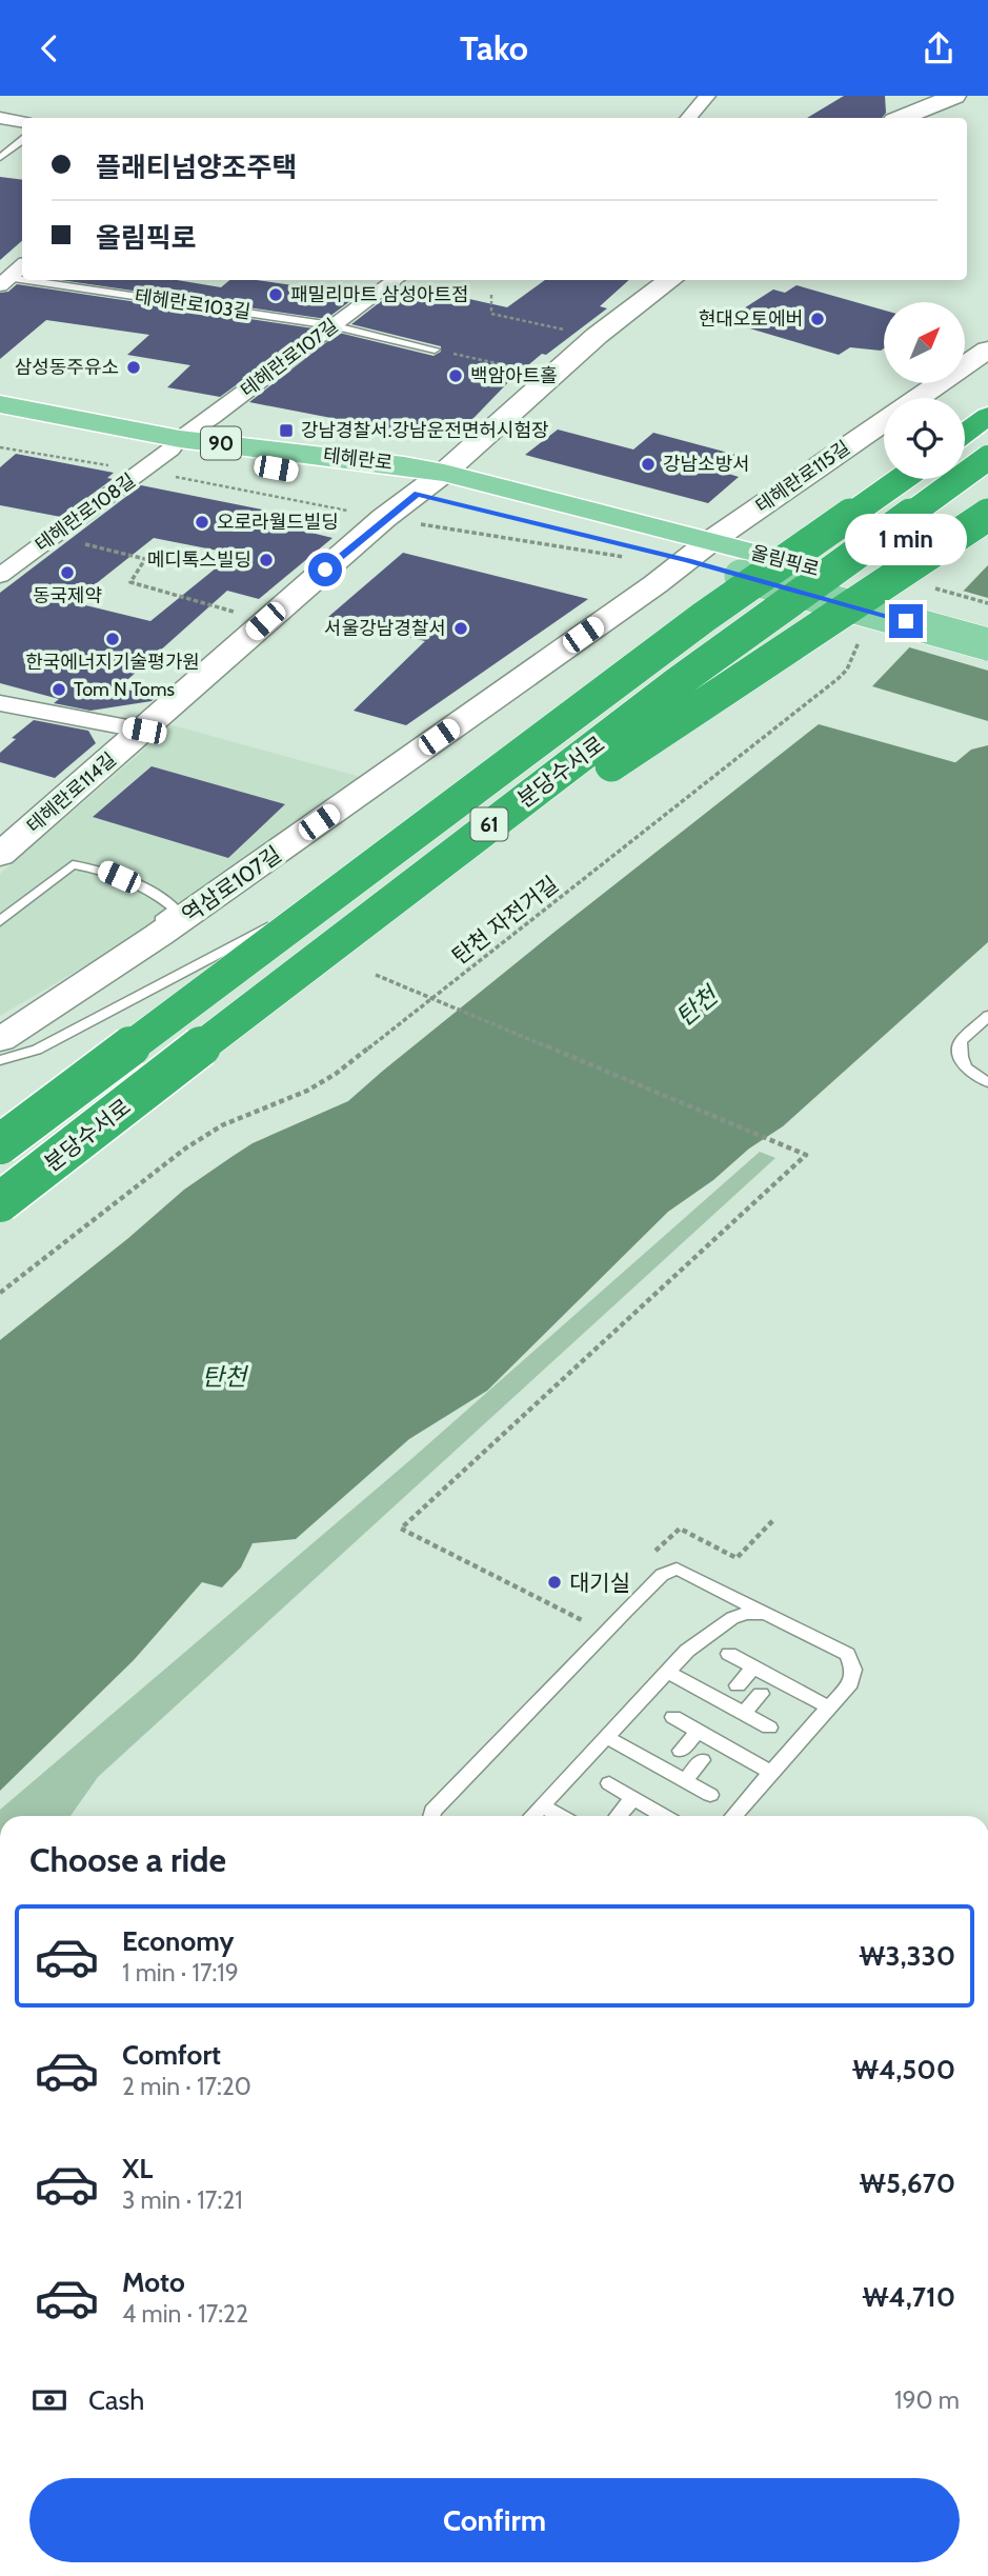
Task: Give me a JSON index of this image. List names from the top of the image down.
{
  "streets": {
    "highway": ["분당수서로", "61"],
    "main road": ["90", "테헤란로", "올림픽로"],
    "street": [
      "테헤란로103길",
      "테헤란로107길",
      "테헤란로115길",
      "테헤란로108길",
      "테헤란로114길",
      "역삼로107길"
    ],
    "path": ["탄천 자전거길"]
  },
  "crossings": [
    ["테헤란로103길", "테헤란로107길"],
    ["테헤란로107길", "테헤란로"],
    ["테헤란로107길", "테헤란로108길"],
    ["테헤란로", "테헤란로115길"],
    ["테헤란로", "테헤란로108길"],
    ["테헤란로", "올림픽로"],
    ["테헤란로", "테헤란로114길"],
    ["테헤란로", "역삼로107길"],
    ["테헤란로115길", "올림픽로"],
    ["테헤란로115길", "역삼로107길"],
    ["올림픽로", "역삼로107길"]
  ],
  "water": ["탄천"],
  "places": {
    "other": [
      "패밀리마트 삼성아트점",
      "현대오토에버",
      "삼성동주유소",
      "백암아트홀",
      "강남소방서",
      "오로라월드빌딩",
      "메디톡스빌딩",
      "동국제약",
      "서울강남경찰서",
      "한국에너지기술평가원",
      "Tom N Toms",
      "대기실"
    ],
    "transit": ["강남경찰서.강남운전면허시험장"]
  },
  "north": "top right",
  "page": {
    "header": "Tako",
    "banner": ["플래티넘양조주택", "올림픽로"],
    "bubble": "1 min",
    "heading": "Choose a ride",
    "list": [
      {
        "name": "Economy",
        "note": "1 min · 17:19",
        "value": "₩3,330"
      },
      {
        "name": "Comfort",
        "note": "2 min · 17:20",
        "value": "₩4,500"
      },
      {
        "name": "XL",
        "note": "3 min · 17:21",
        "value": "₩5,670"
      },
      {
        "name": "Moto",
        "note": "4 min · 17:22",
        "value": "₩4,710"
      }
    ],
    "pay": ["Cash", "190 m"],
    "buttons": "Confirm"
  }
}
